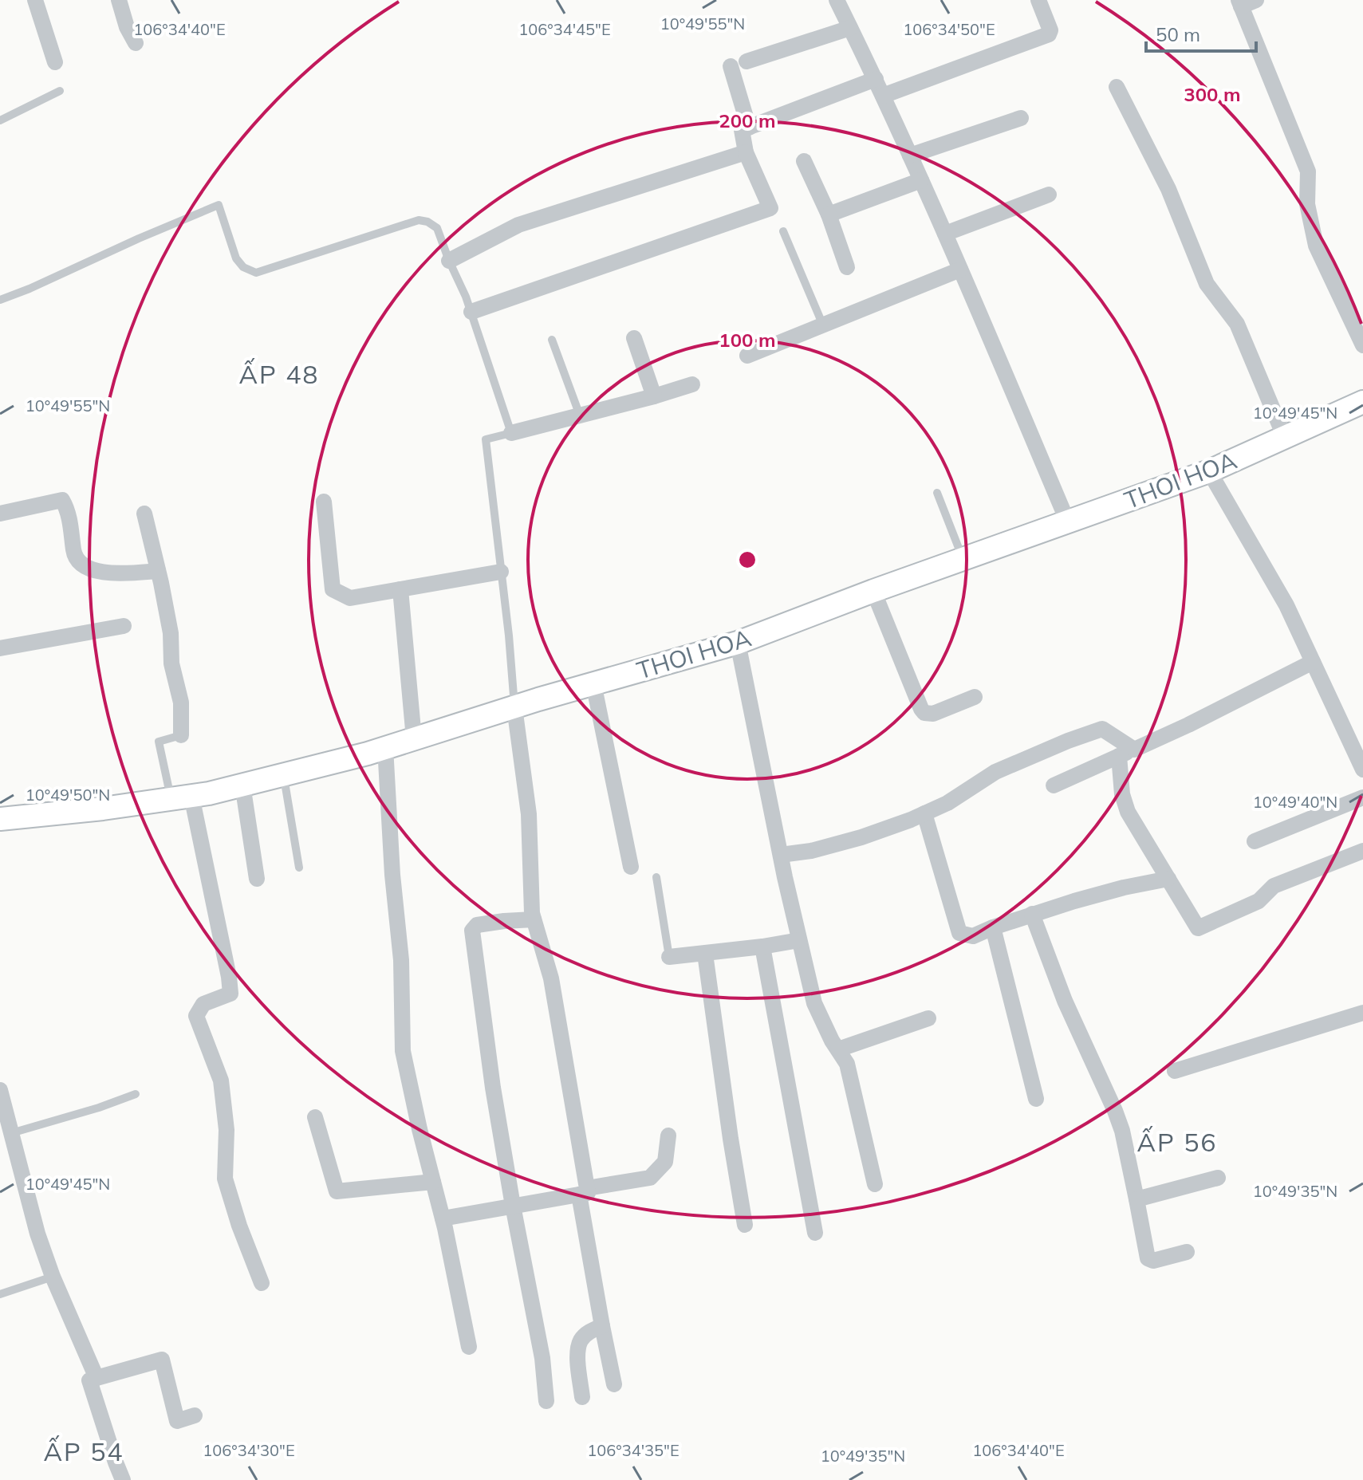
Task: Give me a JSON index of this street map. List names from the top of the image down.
{
  "streets": {
    "street": ["THOI HOA"]
  },
  "districts": ["ẤP 48", "ẤP 56", "ẤP 54"],
  "scale_bar": "50 m",
  "coordinates": [
    "10°49'55\"N",
    "106°34'40\"E",
    "106°34'45\"E",
    "106°34'50\"E",
    "10°49'45\"N",
    "10°49'50\"N",
    "10°49'40\"N",
    "10°49'35\"N",
    "106°34'30\"E",
    "106°34'35\"E"
  ],
  "rings": ["300 m", "200 m", "100 m"]
}
